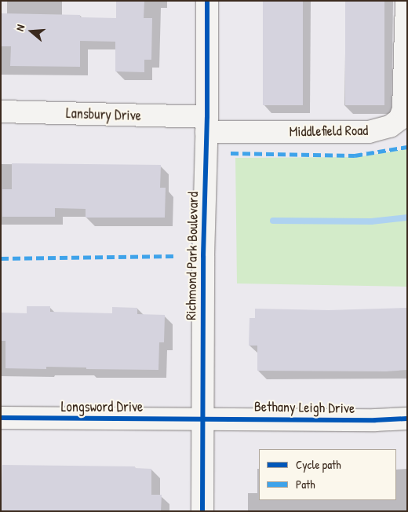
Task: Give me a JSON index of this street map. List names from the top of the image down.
{
  "streets": {
    "street": [
      "Lansbury Drive",
      "Middlefield Road",
      "Richmond Park Boulevard",
      "Longsword Drive",
      "Bethany Leigh Drive"
    ]
  },
  "crossings": [
    ["Lansbury Drive", "Middlefield Road"],
    ["Lansbury Drive", "Richmond Park Boulevard"],
    ["Middlefield Road", "Richmond Park Boulevard"],
    ["Richmond Park Boulevard", "Longsword Drive"],
    ["Richmond Park Boulevard", "Bethany Leigh Drive"],
    ["Longsword Drive", "Bethany Leigh Drive"]
  ],
  "legend": ["Cycle path", "Path"],
  "north": "left"
}
